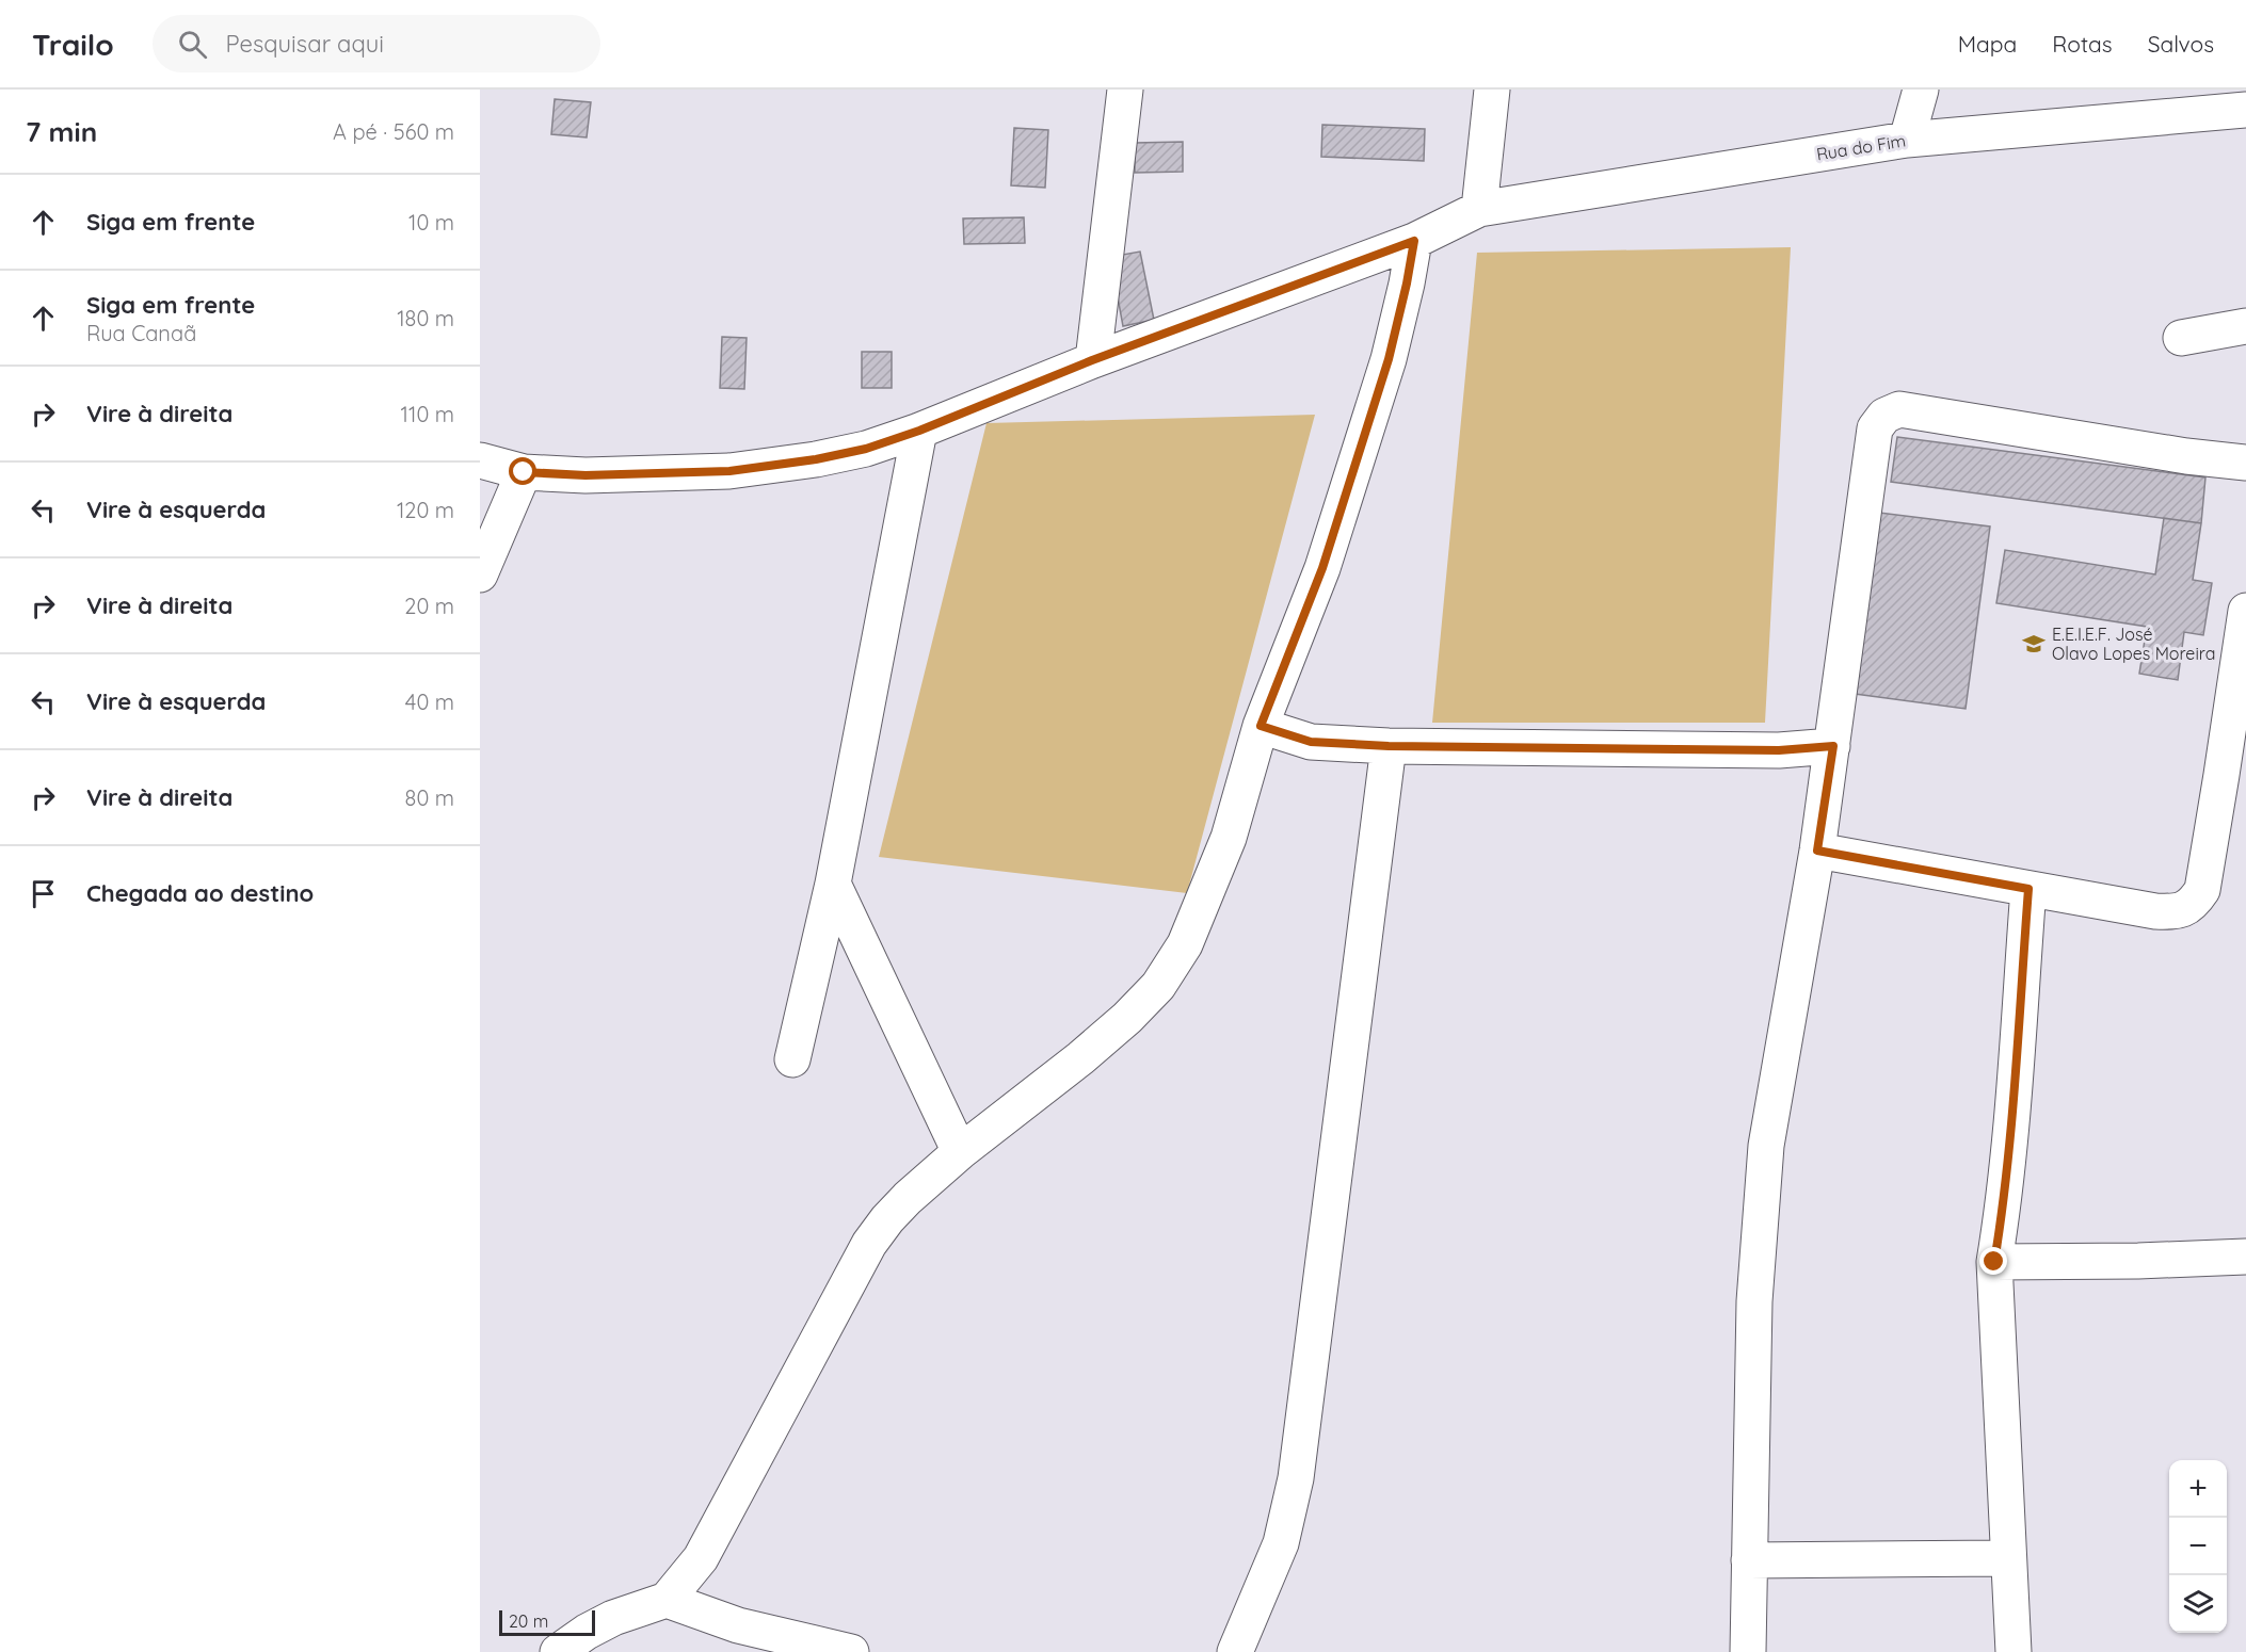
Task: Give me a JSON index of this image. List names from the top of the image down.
{
  "streets": {
    "street": ["Rua do Fim"]
  },
  "places": {
    "school or university": ["E.E.I.E.F. José Olavo Lopes Moreira"]
  },
  "scale_bar": "20 m",
  "page": {
    "header": "Trailo",
    "search": "Pesquisar aqui",
    "nav": ["Mapa", "Rotas", "Salvos"],
    "heading": ["7 min", "A pé · 560 m"],
    "list": [
      ["Siga em frente", "10 m"],
      ["Siga em frente", "Rua Canaã", "180 m"],
      ["Vire à direita", "110 m"],
      ["Vire à esquerda", "120 m"],
      ["Vire à direita", "20 m"],
      ["Vire à esquerda", "40 m"],
      ["Vire à direita", "80 m"],
      "Chegada ao destino"
    ],
    "map_buttons": ["+", "−"],
    "scale": "20 m"
  }
}
